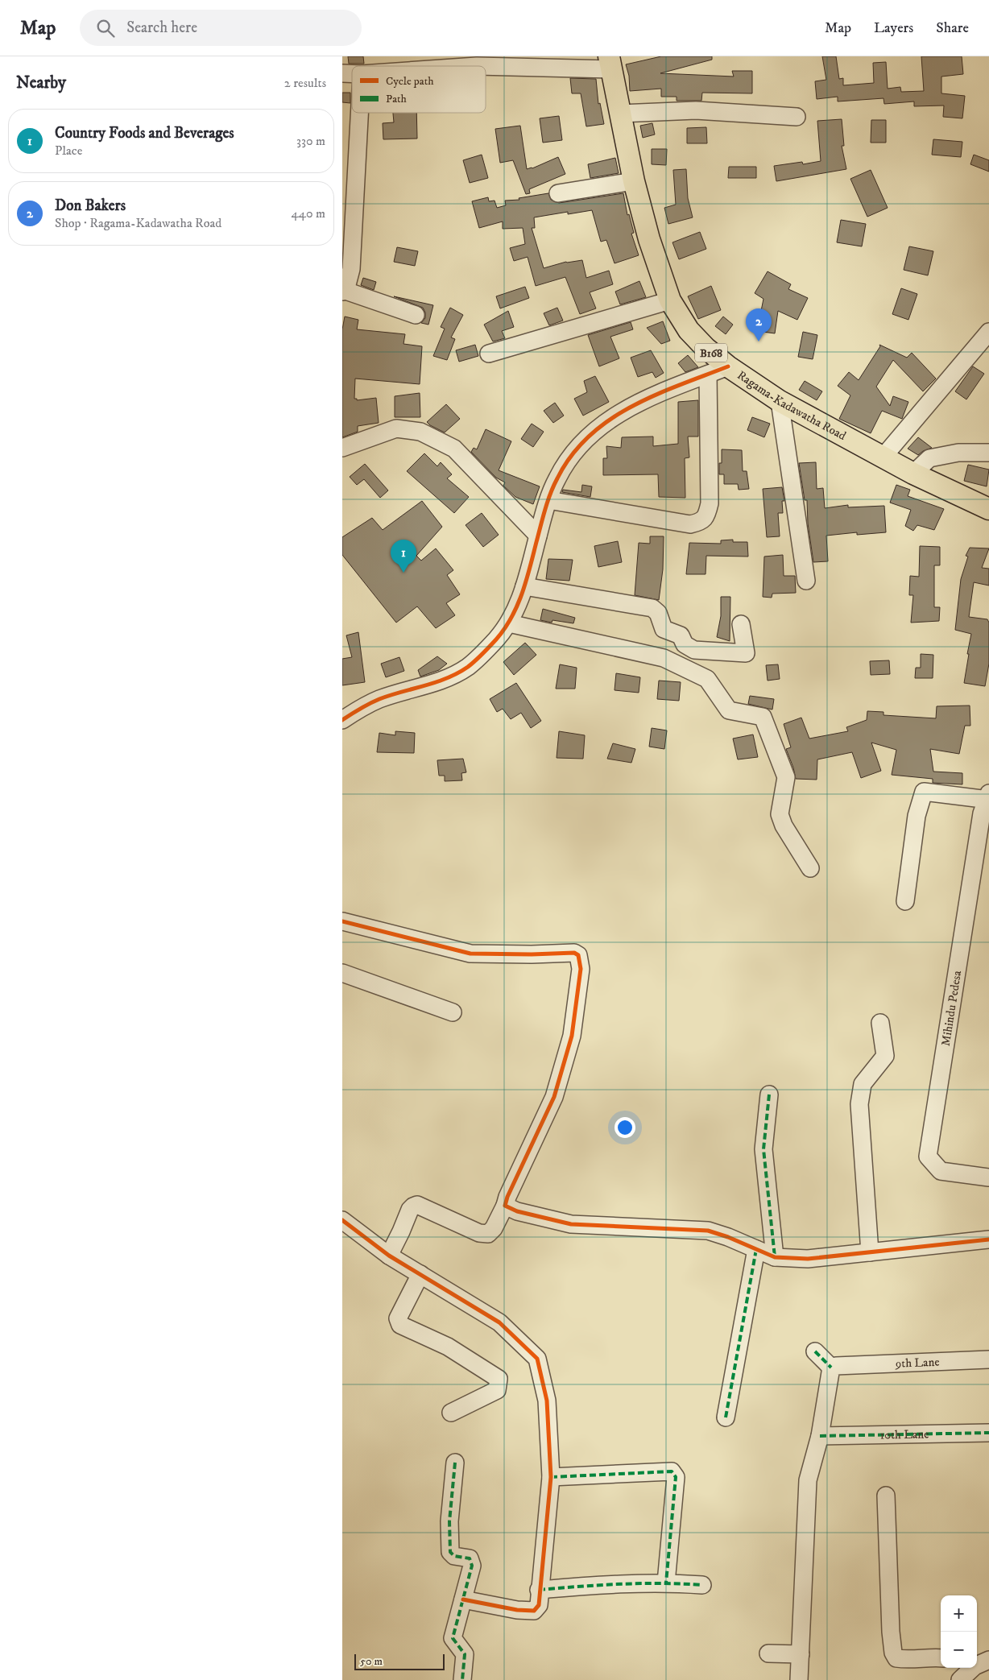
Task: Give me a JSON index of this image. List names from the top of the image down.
{
  "streets": {
    "main road": ["B168", "Ragama-Kadawatha Road"],
    "street": ["Mihindu Pedesa", "9th Lane", "10th Lane"]
  },
  "legend": ["Cycle path", "Path"],
  "scale_bar": "50 m",
  "page": {
    "header": "Map",
    "search": "Search here",
    "nav": ["Map", "Layers", "Share"],
    "heading": ["Nearby", "2 results"],
    "list": [
      {
        "mark": "1",
        "name": "Country Foods and Beverages",
        "note": "Place",
        "value": "330 m"
      },
      {
        "mark": "2",
        "name": "Don Bakers",
        "note": "Shop · Ragama-Kadawatha Road",
        "value": "440 m"
      }
    ],
    "pins": ["2", "1"],
    "map_buttons": ["+", "−"],
    "scale": "50 m"
  }
}
